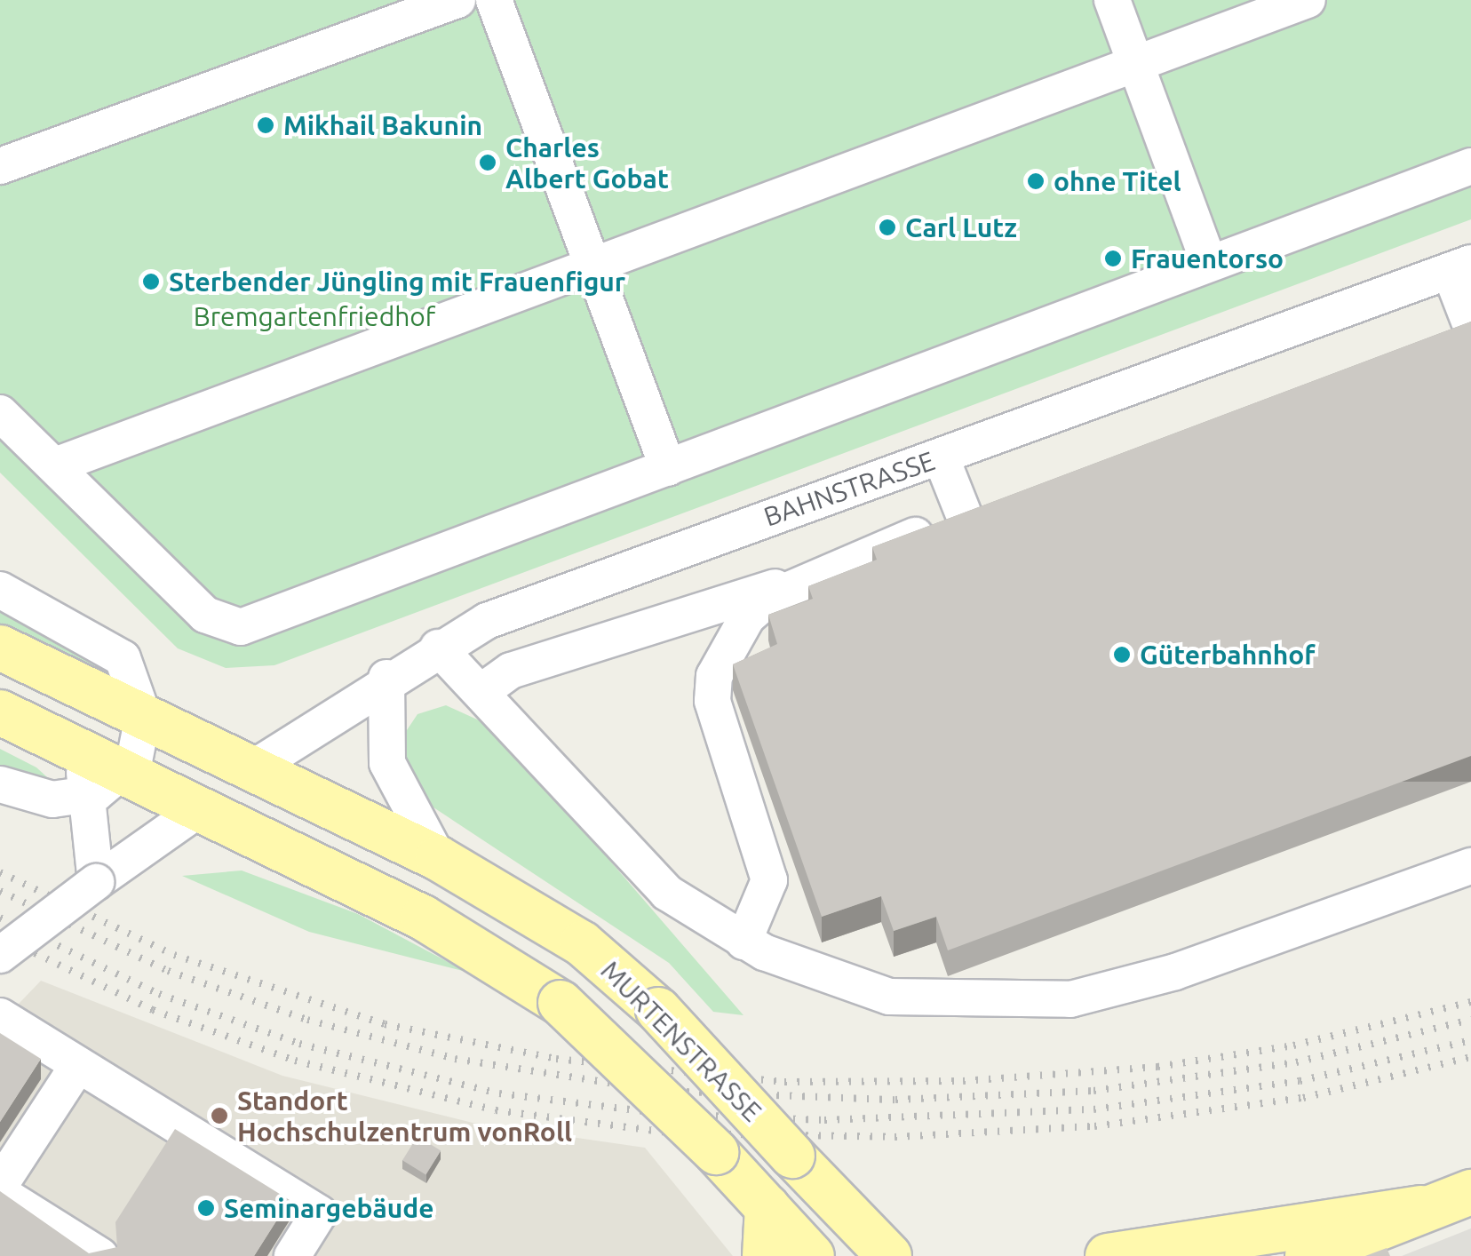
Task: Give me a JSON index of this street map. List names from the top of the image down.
{
  "streets": {
    "main road": ["MURTENSTRASSE"],
    "street": ["BAHNSTRASSE"]
  },
  "crossings": [
    ["BAHNSTRASSE", "MURTENSTRASSE"]
  ],
  "parks": ["Bremgartenfriedhof"],
  "places": [
    "Mikhail Bakunin",
    "Charles Albert Gobat",
    "ohne Titel",
    "Carl Lutz",
    "Frauentorso",
    "Sterbender Jüngling mit Frauenfigur",
    "Güterbahnhof",
    "Standort Hochschulzentrum vonRoll",
    "Seminargebäude"
  ]
}
